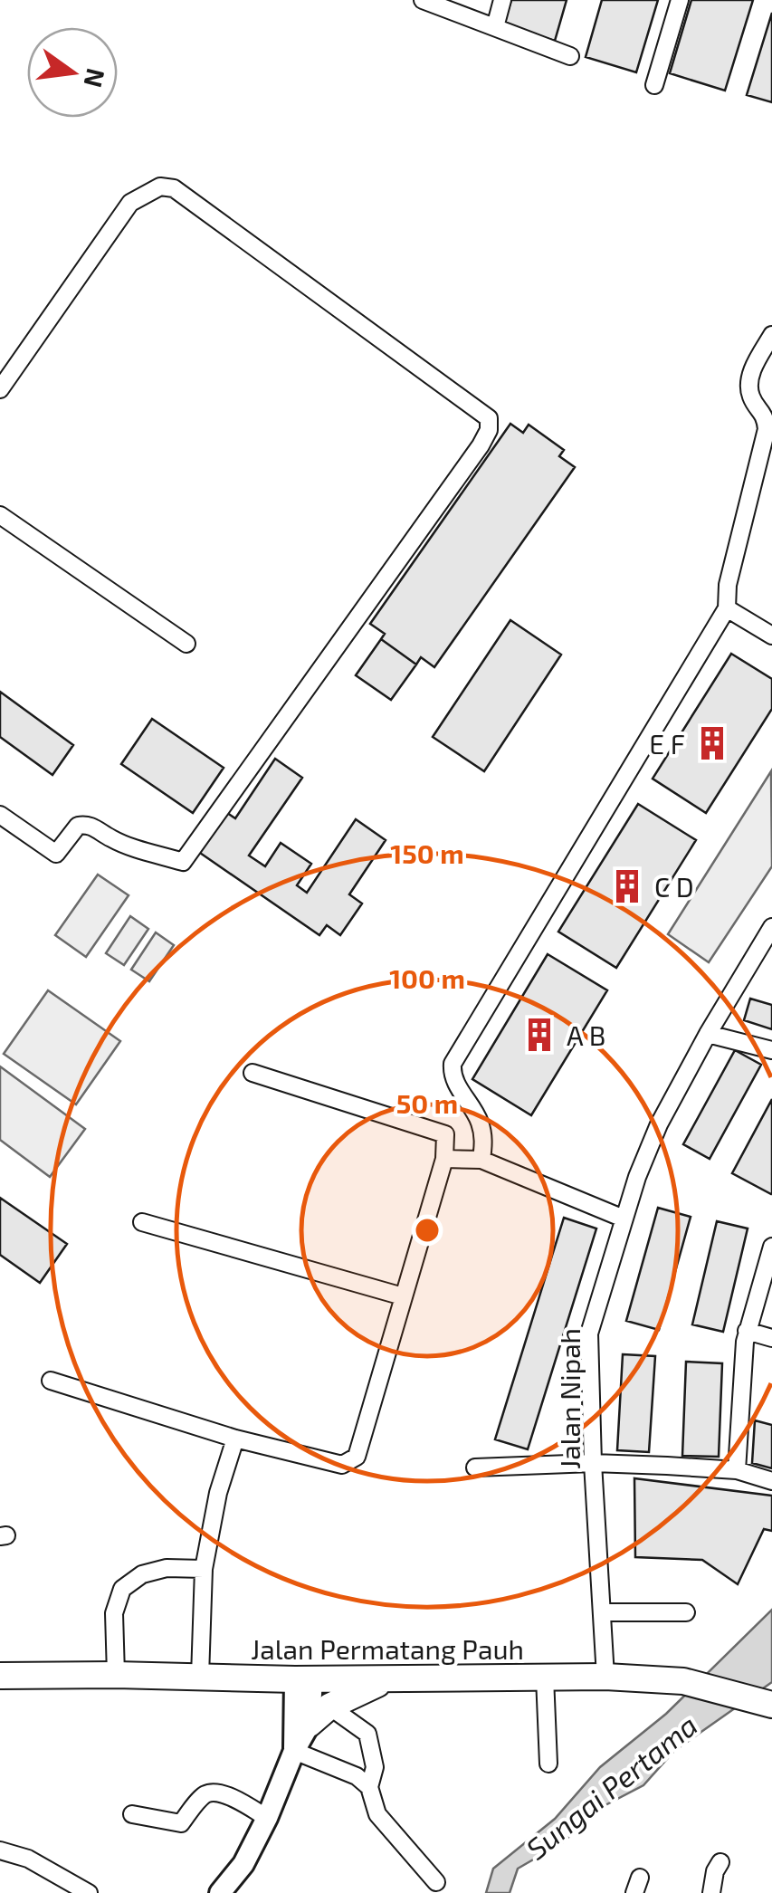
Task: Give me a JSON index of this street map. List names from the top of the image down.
{
  "streets": {
    "main road": ["Jalan Permatang Pauh"],
    "street": ["Jalan Nipah"]
  },
  "crossings": [
    ["Jalan Nipah", "Jalan Permatang Pauh"]
  ],
  "water": ["Sungai Pertama"],
  "places": {
    "building": ["E F", "C D", "A B"]
  },
  "north": "right",
  "rings": ["150 m", "100 m", "50 m"]
}
